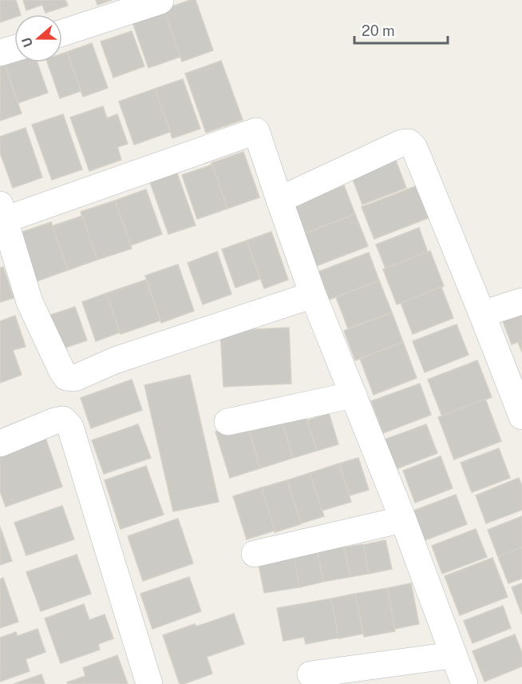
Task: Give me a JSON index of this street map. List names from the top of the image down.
{
  "scale_bar": "20 m",
  "north": "left"
}
